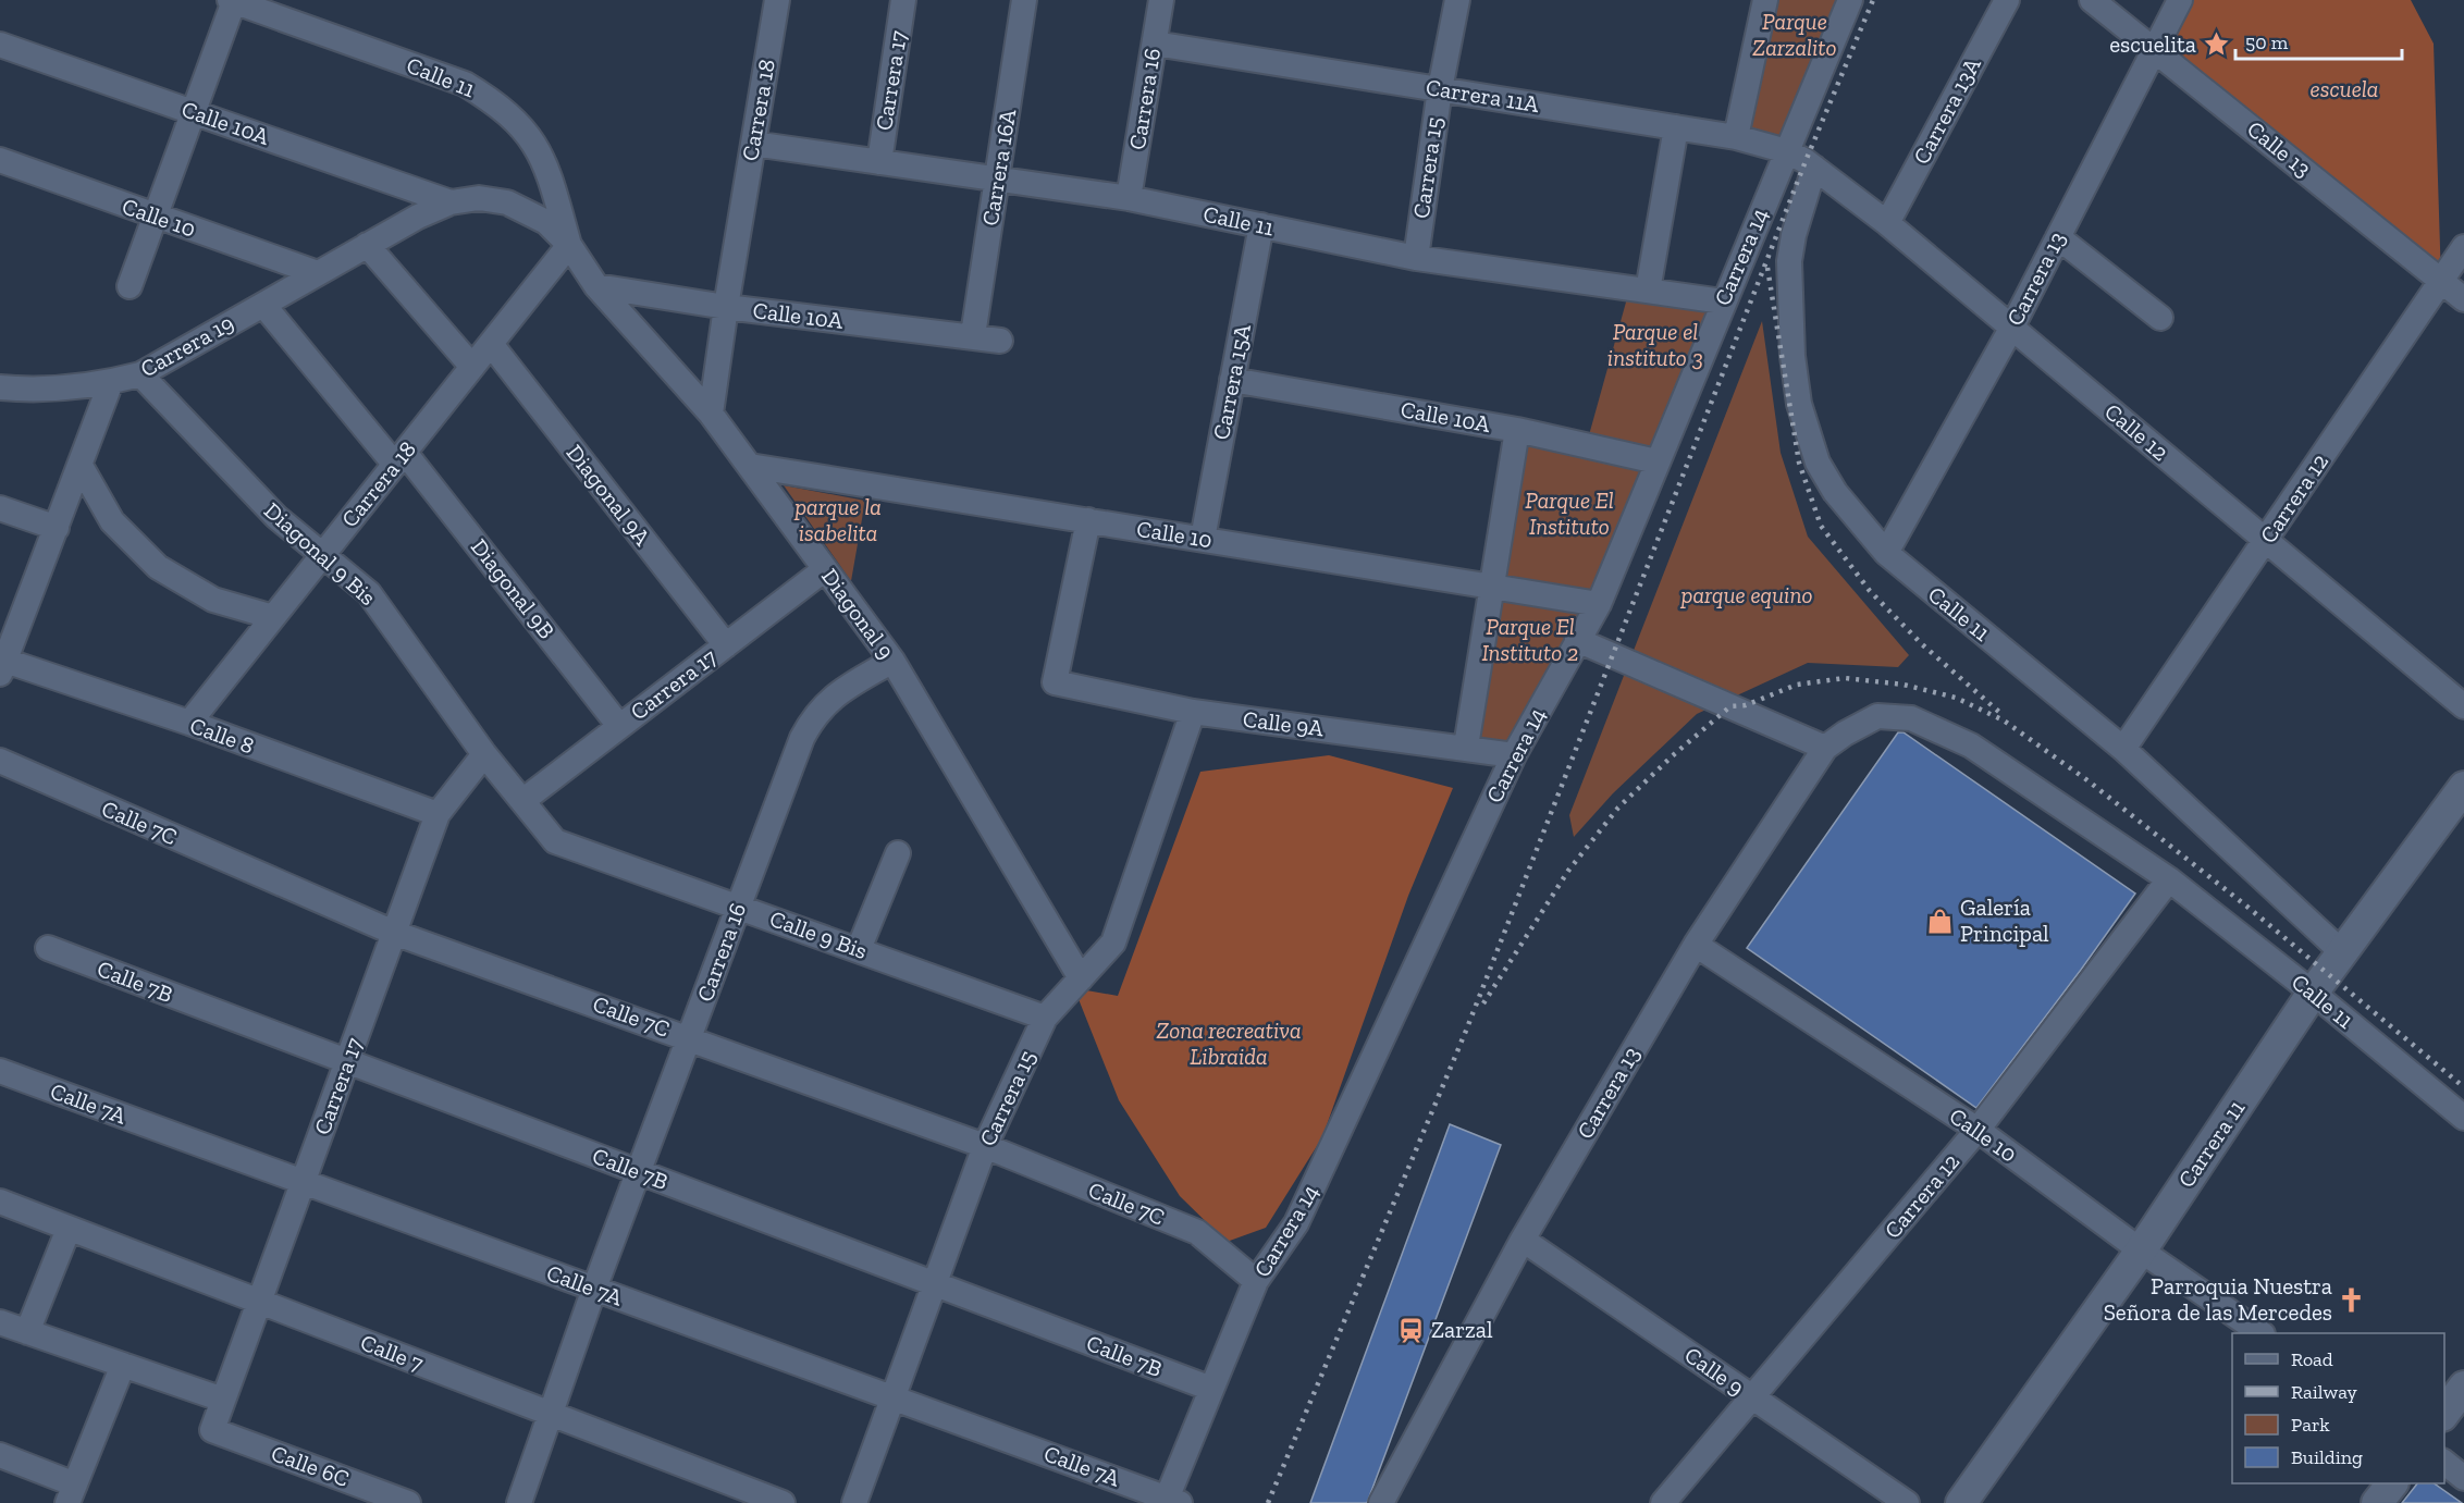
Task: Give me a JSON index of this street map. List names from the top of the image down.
{
  "streets": {
    "street": [
      "Calle 11",
      "Carrera 17",
      "Carrera 11A",
      "Carrera 16",
      "Carrera 18",
      "Carrera 13A",
      "Calle 10A",
      "Calle 13",
      "Carrera 16A",
      "Carrera 15",
      "Calle 10",
      "Carrera 14",
      "Carrera 13",
      "Carrera 19",
      "Carrera 15A",
      "Calle 12",
      "Diagonal 9A",
      "Carrera 12",
      "Diagonal 9 Bis",
      "Diagonal 9B",
      "Diagonal 9",
      "Calle 9A",
      "Calle 8",
      "Calle 7C",
      "Calle 9 Bis",
      "Calle 7B",
      "Calle 7A",
      "Carrera 11",
      "Calle 7",
      "Calle 9",
      "Calle 6C"
    ]
  },
  "crossings": [
    ["Calle 11", "Carrera 17"],
    ["Calle 11", "Carrera 11A"],
    ["Calle 11", "Carrera 16"],
    ["Calle 11", "Carrera 18"],
    ["Calle 11", "Carrera 16A"],
    ["Calle 11", "Carrera 15"],
    ["Calle 11", "Carrera 14"],
    ["Calle 11", "Carrera 13"],
    ["Calle 11", "Carrera 15A"],
    ["Calle 11", "Calle 12"],
    ["Calle 11", "Carrera 12"],
    ["Calle 11", "Diagonal 9"],
    ["Calle 11", "Carrera 11"],
    ["Carrera 17", "Diagonal 9A"],
    ["Carrera 17", "Diagonal 9 Bis"],
    ["Carrera 17", "Diagonal 9B"],
    ["Carrera 17", "Diagonal 9"],
    ["Carrera 17", "Calle 8"],
    ["Carrera 17", "Calle 7C"],
    ["Carrera 17", "Calle 7B"],
    ["Carrera 17", "Calle 7A"],
    ["Carrera 17", "Calle 7"],
    ["Carrera 17", "Calle 6C"],
    ["Carrera 11A", "Carrera 16"],
    ["Carrera 11A", "Carrera 15"],
    ["Carrera 11A", "Carrera 14"],
    ["Carrera 11A", "Calle 12"],
    ["Carrera 16", "Diagonal 9"],
    ["Carrera 16", "Calle 7C"],
    ["Carrera 16", "Calle 9 Bis"],
    ["Carrera 16", "Calle 7B"],
    ["Carrera 16", "Calle 7A"],
    ["Carrera 16", "Calle 7"],
    ["Carrera 18", "Calle 10A"],
    ["Carrera 18", "Diagonal 9A"],
    ["Carrera 18", "Diagonal 9 Bis"],
    ["Carrera 18", "Diagonal 9B"],
    ["Carrera 18", "Diagonal 9"],
    ["Carrera 18", "Calle 8"],
    ["Carrera 13A", "Calle 12"],
    ["Calle 10A", "Carrera 16A"],
    ["Calle 10A", "Carrera 14"],
    ["Calle 10A", "Carrera 19"],
    ["Calle 10A", "Carrera 15A"],
    ["Calle 10A", "Diagonal 9"],
    ["Calle 13", "Carrera 13"],
    ["Calle 13", "Carrera 12"],
    ["Carrera 15", "Diagonal 9"],
    ["Carrera 15", "Calle 9A"],
    ["Carrera 15", "Calle 7C"],
    ["Carrera 15", "Calle 9 Bis"],
    ["Carrera 15", "Calle 7B"],
    ["Carrera 15", "Calle 7A"],
    ["Calle 10", "Carrera 14"],
    ["Calle 10", "Carrera 13"],
    ["Calle 10", "Carrera 19"],
    ["Calle 10", "Carrera 15A"],
    ["Calle 10", "Carrera 12"],
    ["Calle 10", "Diagonal 9"],
    ["Calle 10", "Calle 9A"],
    ["Calle 10", "Carrera 11"],
    ["Carrera 14", "Calle 12"],
    ["Carrera 14", "Calle 9A"],
    ["Carrera 14", "Calle 7C"],
    ["Carrera 14", "Calle 7B"],
    ["Carrera 14", "Calle 7A"],
    ["Carrera 13", "Calle 12"],
    ["Carrera 13", "Calle 9"],
    ["Carrera 19", "Diagonal 9 Bis"],
    ["Carrera 19", "Diagonal 9B"],
    ["Carrera 19", "Diagonal 9"],
    ["Carrera 19", "Calle 8"],
    ["Calle 12", "Carrera 12"],
    ["Carrera 12", "Calle 9"],
    ["Diagonal 9 Bis", "Calle 9 Bis"]
  ],
  "parks": [
    "Parque Zarzalito",
    "escuela",
    "Parque el instituto 3",
    "Parque El Instituto",
    "parque la isabelita",
    "parque equino",
    "Parque El Instituto 2",
    "Zona recreativa Libraida"
  ],
  "places": {
    "place": ["escuelita"],
    "shop": ["Galería Principal"],
    "church": ["Parroquia Nuestra Señora de las Mercedes"],
    "station": ["Zarzal"]
  },
  "legend": [
    "Road",
    "Railway",
    "Park",
    "Building"
  ],
  "scale_bar": "50 m"
}
